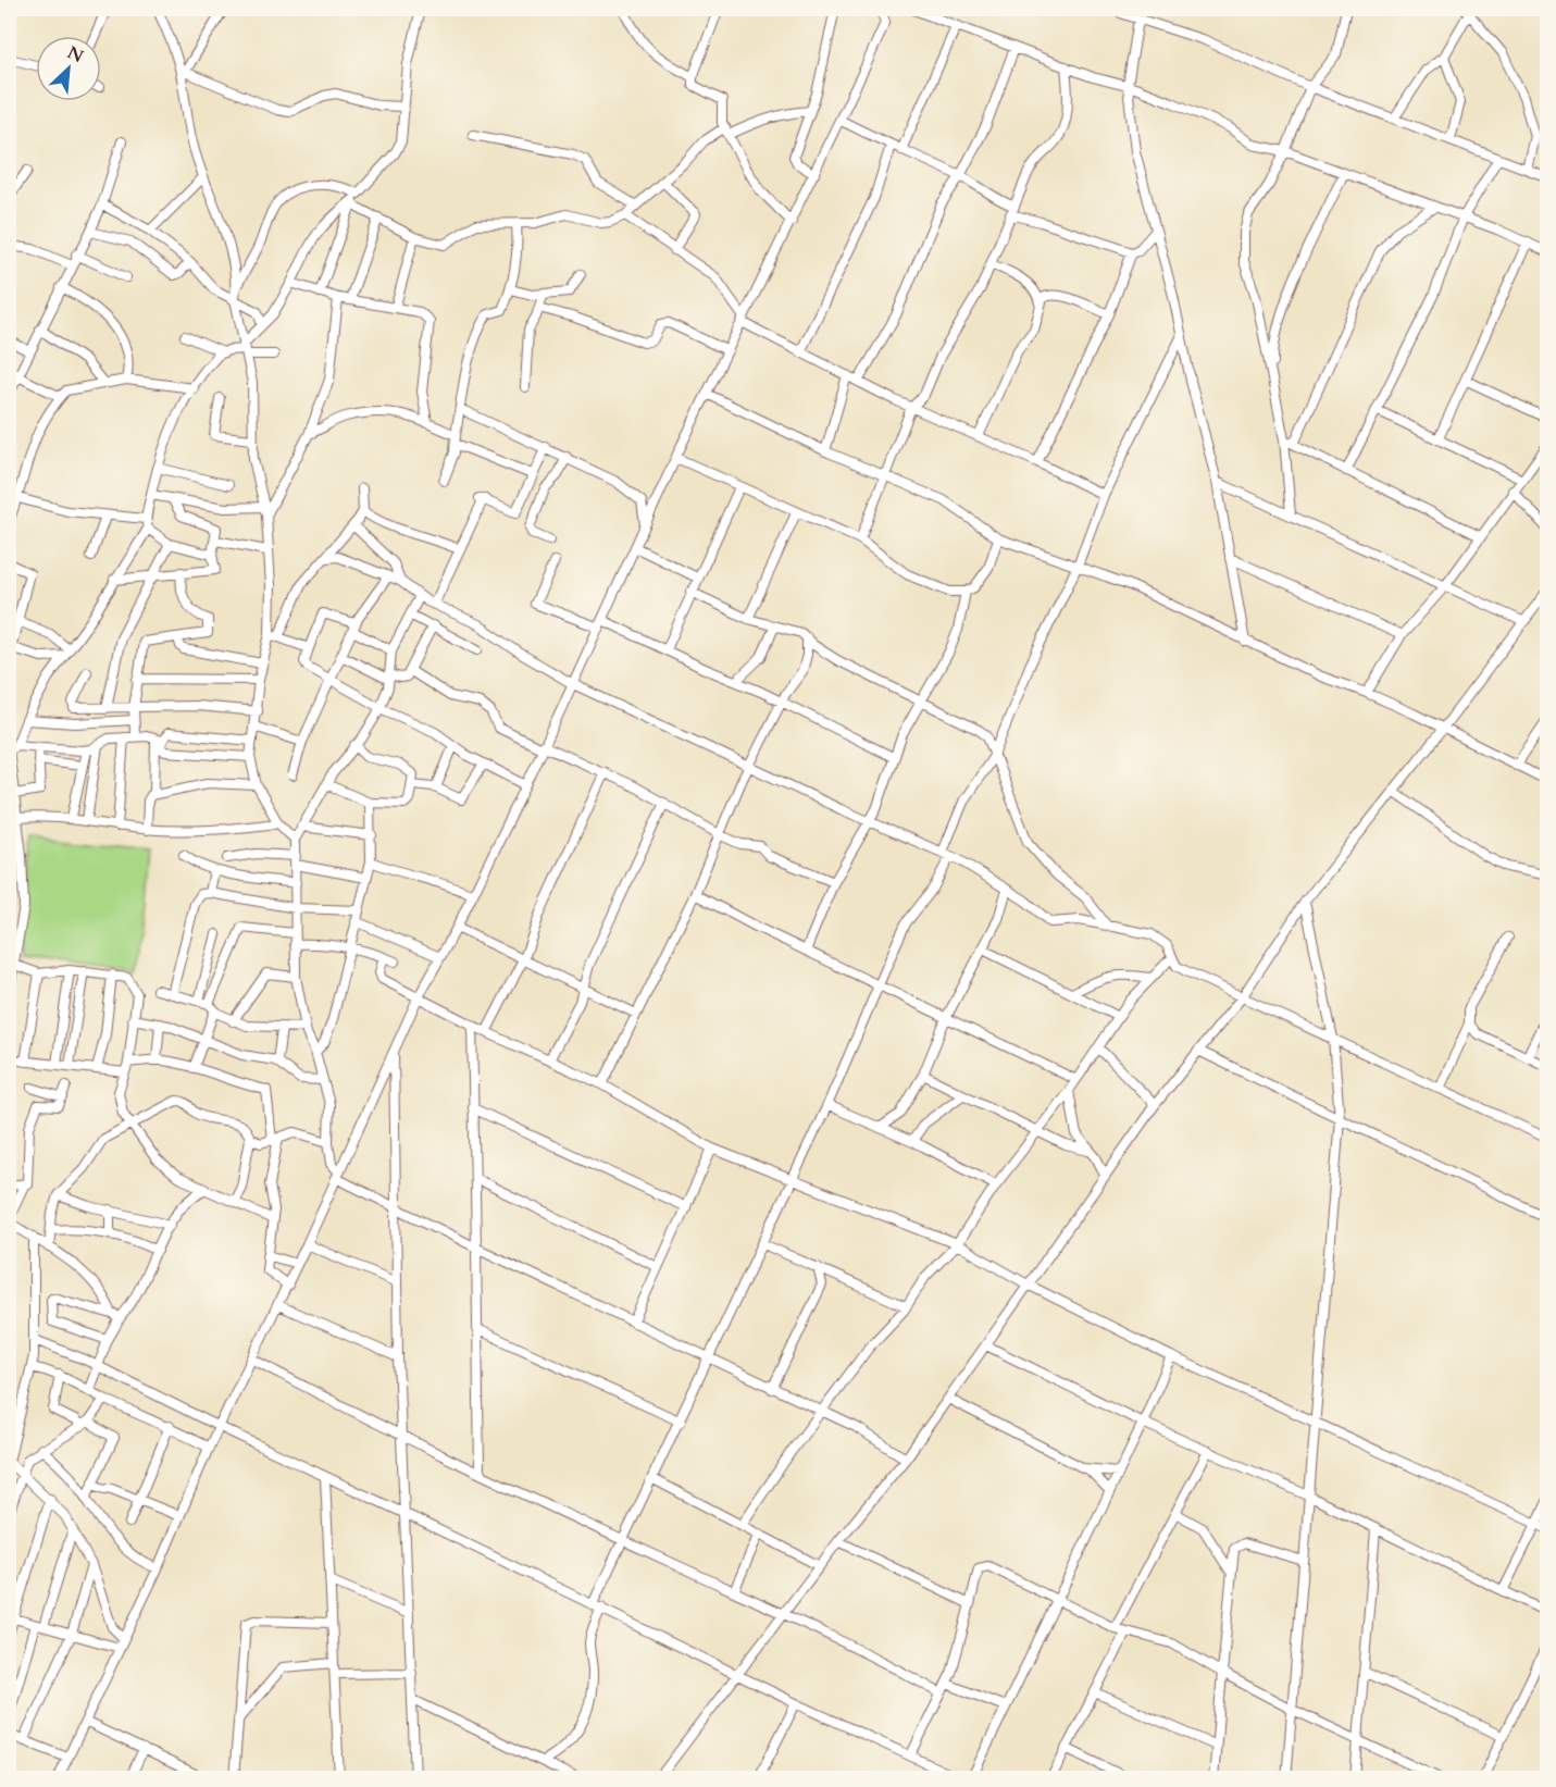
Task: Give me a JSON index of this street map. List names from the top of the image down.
{
  "north": "top right"
}
